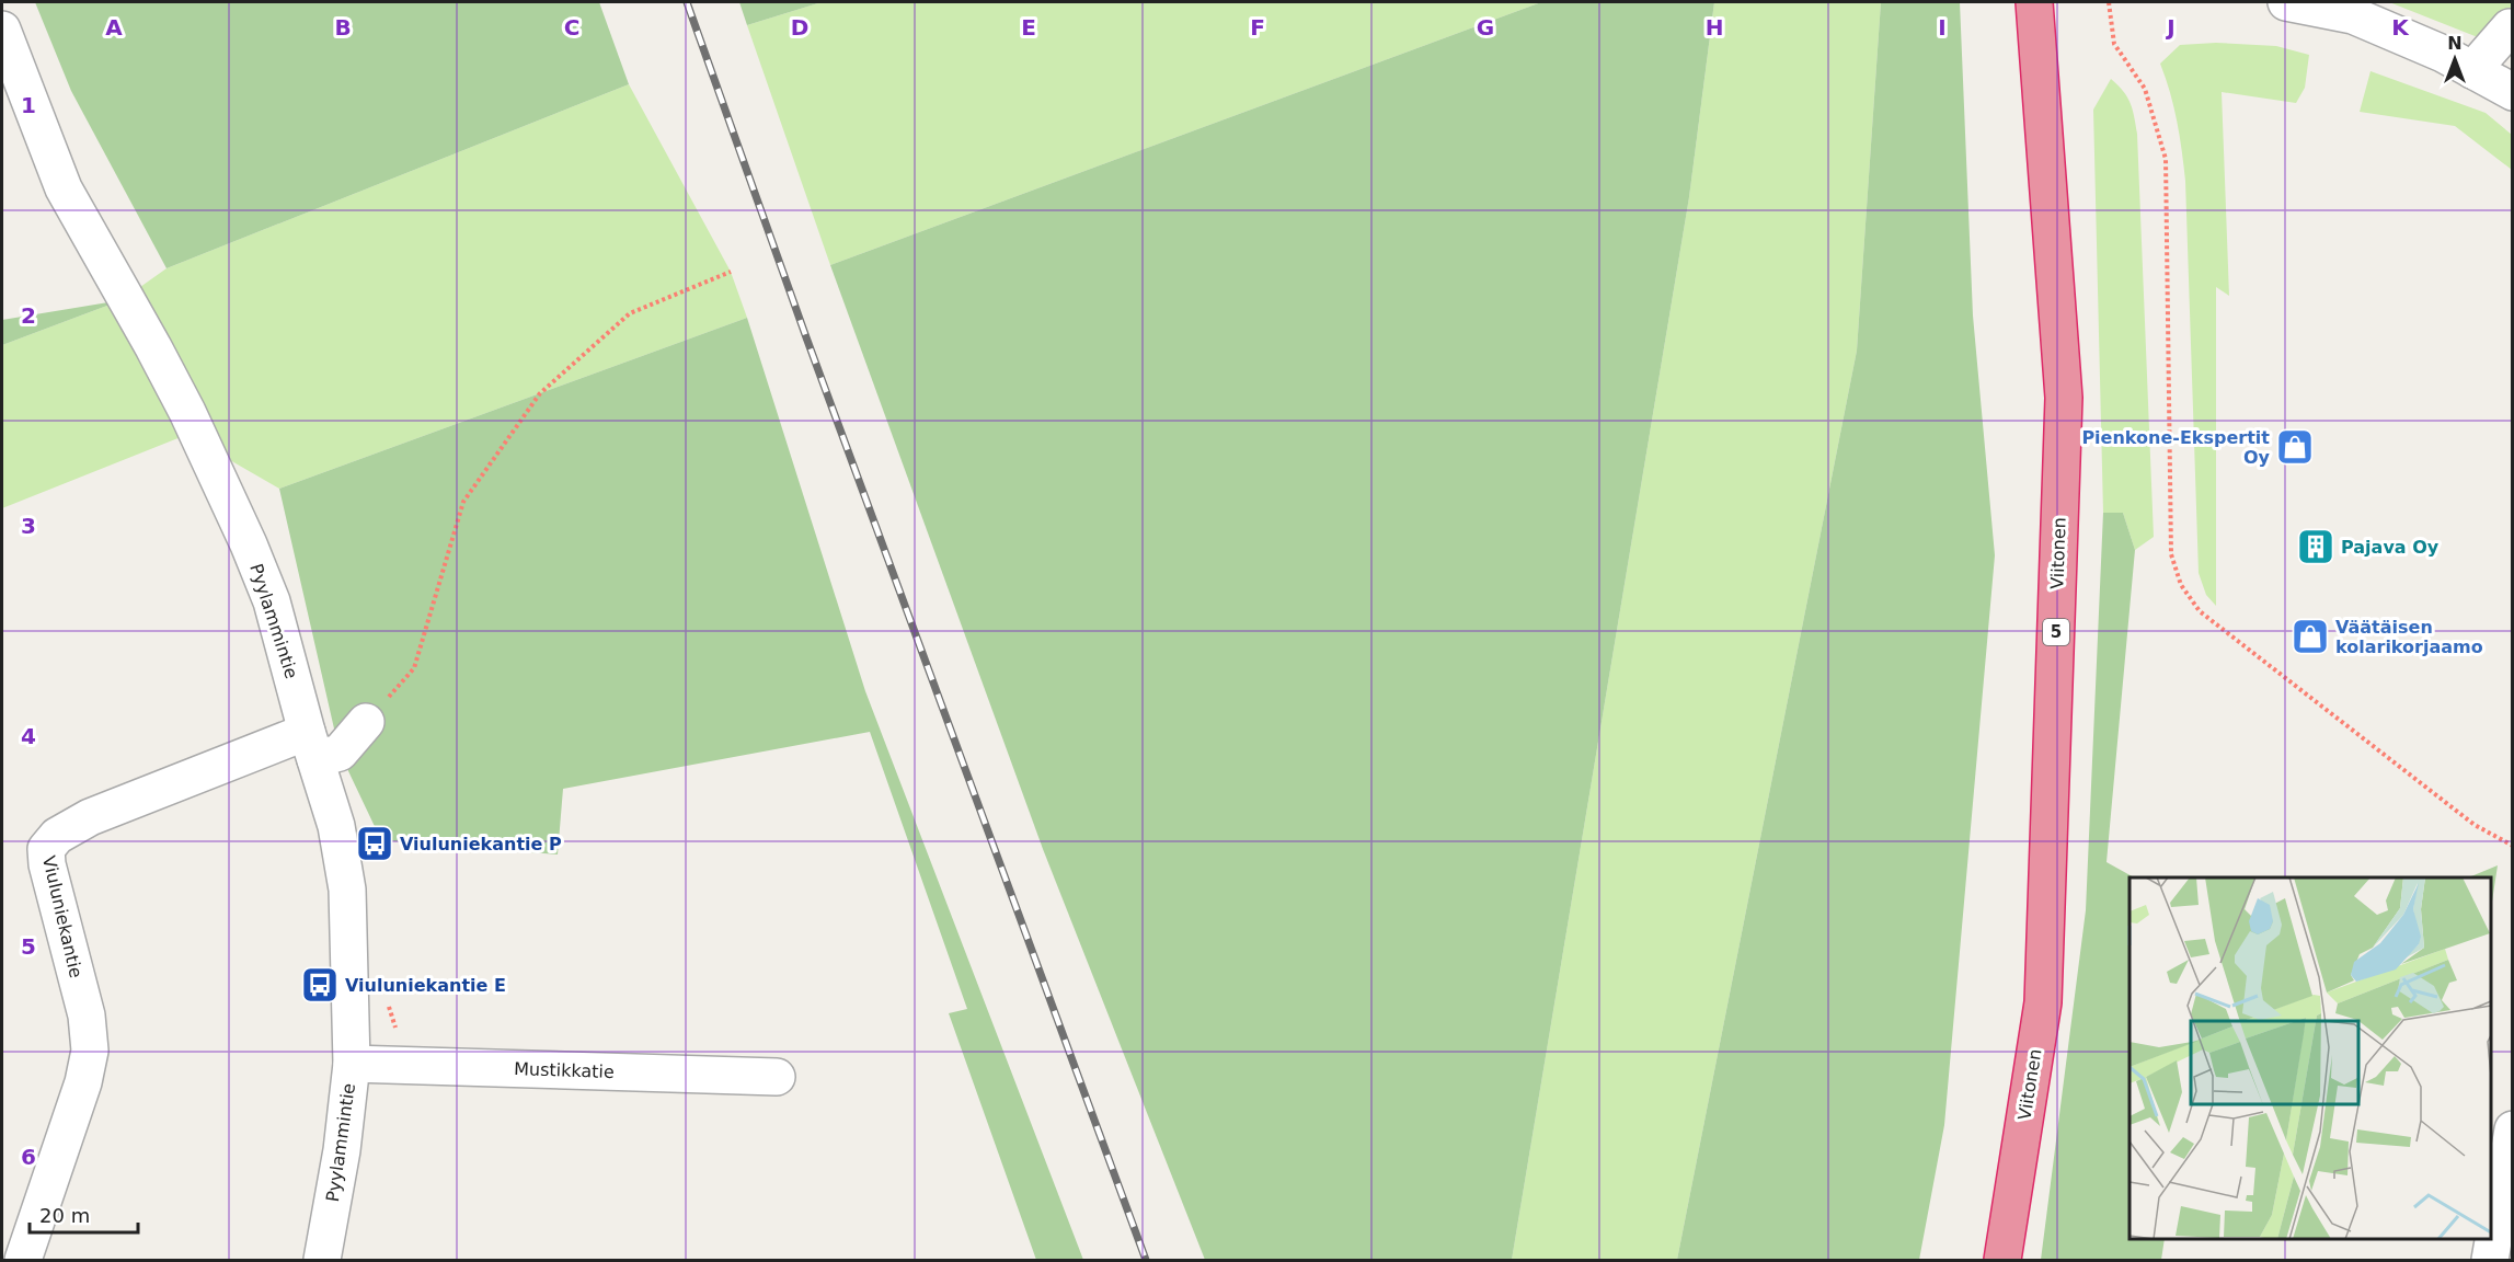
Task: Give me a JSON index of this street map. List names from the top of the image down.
{
  "streets": {
    "highway": ["Viitonen", "5"],
    "street": ["Pyylammintie", "Viuluniekantie", "Mustikkatie"]
  },
  "crossings": [
    ["Pyylammintie", "Viuluniekantie"],
    ["Pyylammintie", "Mustikkatie"]
  ],
  "places": {
    "shop": ["Pienkone-Ekspertit Oy", "Väätäisen kolarikorjaamo"],
    "building": ["Pajava Oy"],
    "bus stop": ["Viuluniekantie P", "Viuluniekantie E"]
  },
  "scale_bar": "20 m",
  "north": "top",
  "grid": {
    "columns": [
      "A",
      "B",
      "C",
      "D",
      "E",
      "F",
      "G",
      "H",
      "I",
      "J",
      "K"
    ],
    "rows": [
      "1",
      "2",
      "3",
      "4",
      "5",
      "6"
    ]
  }
}
